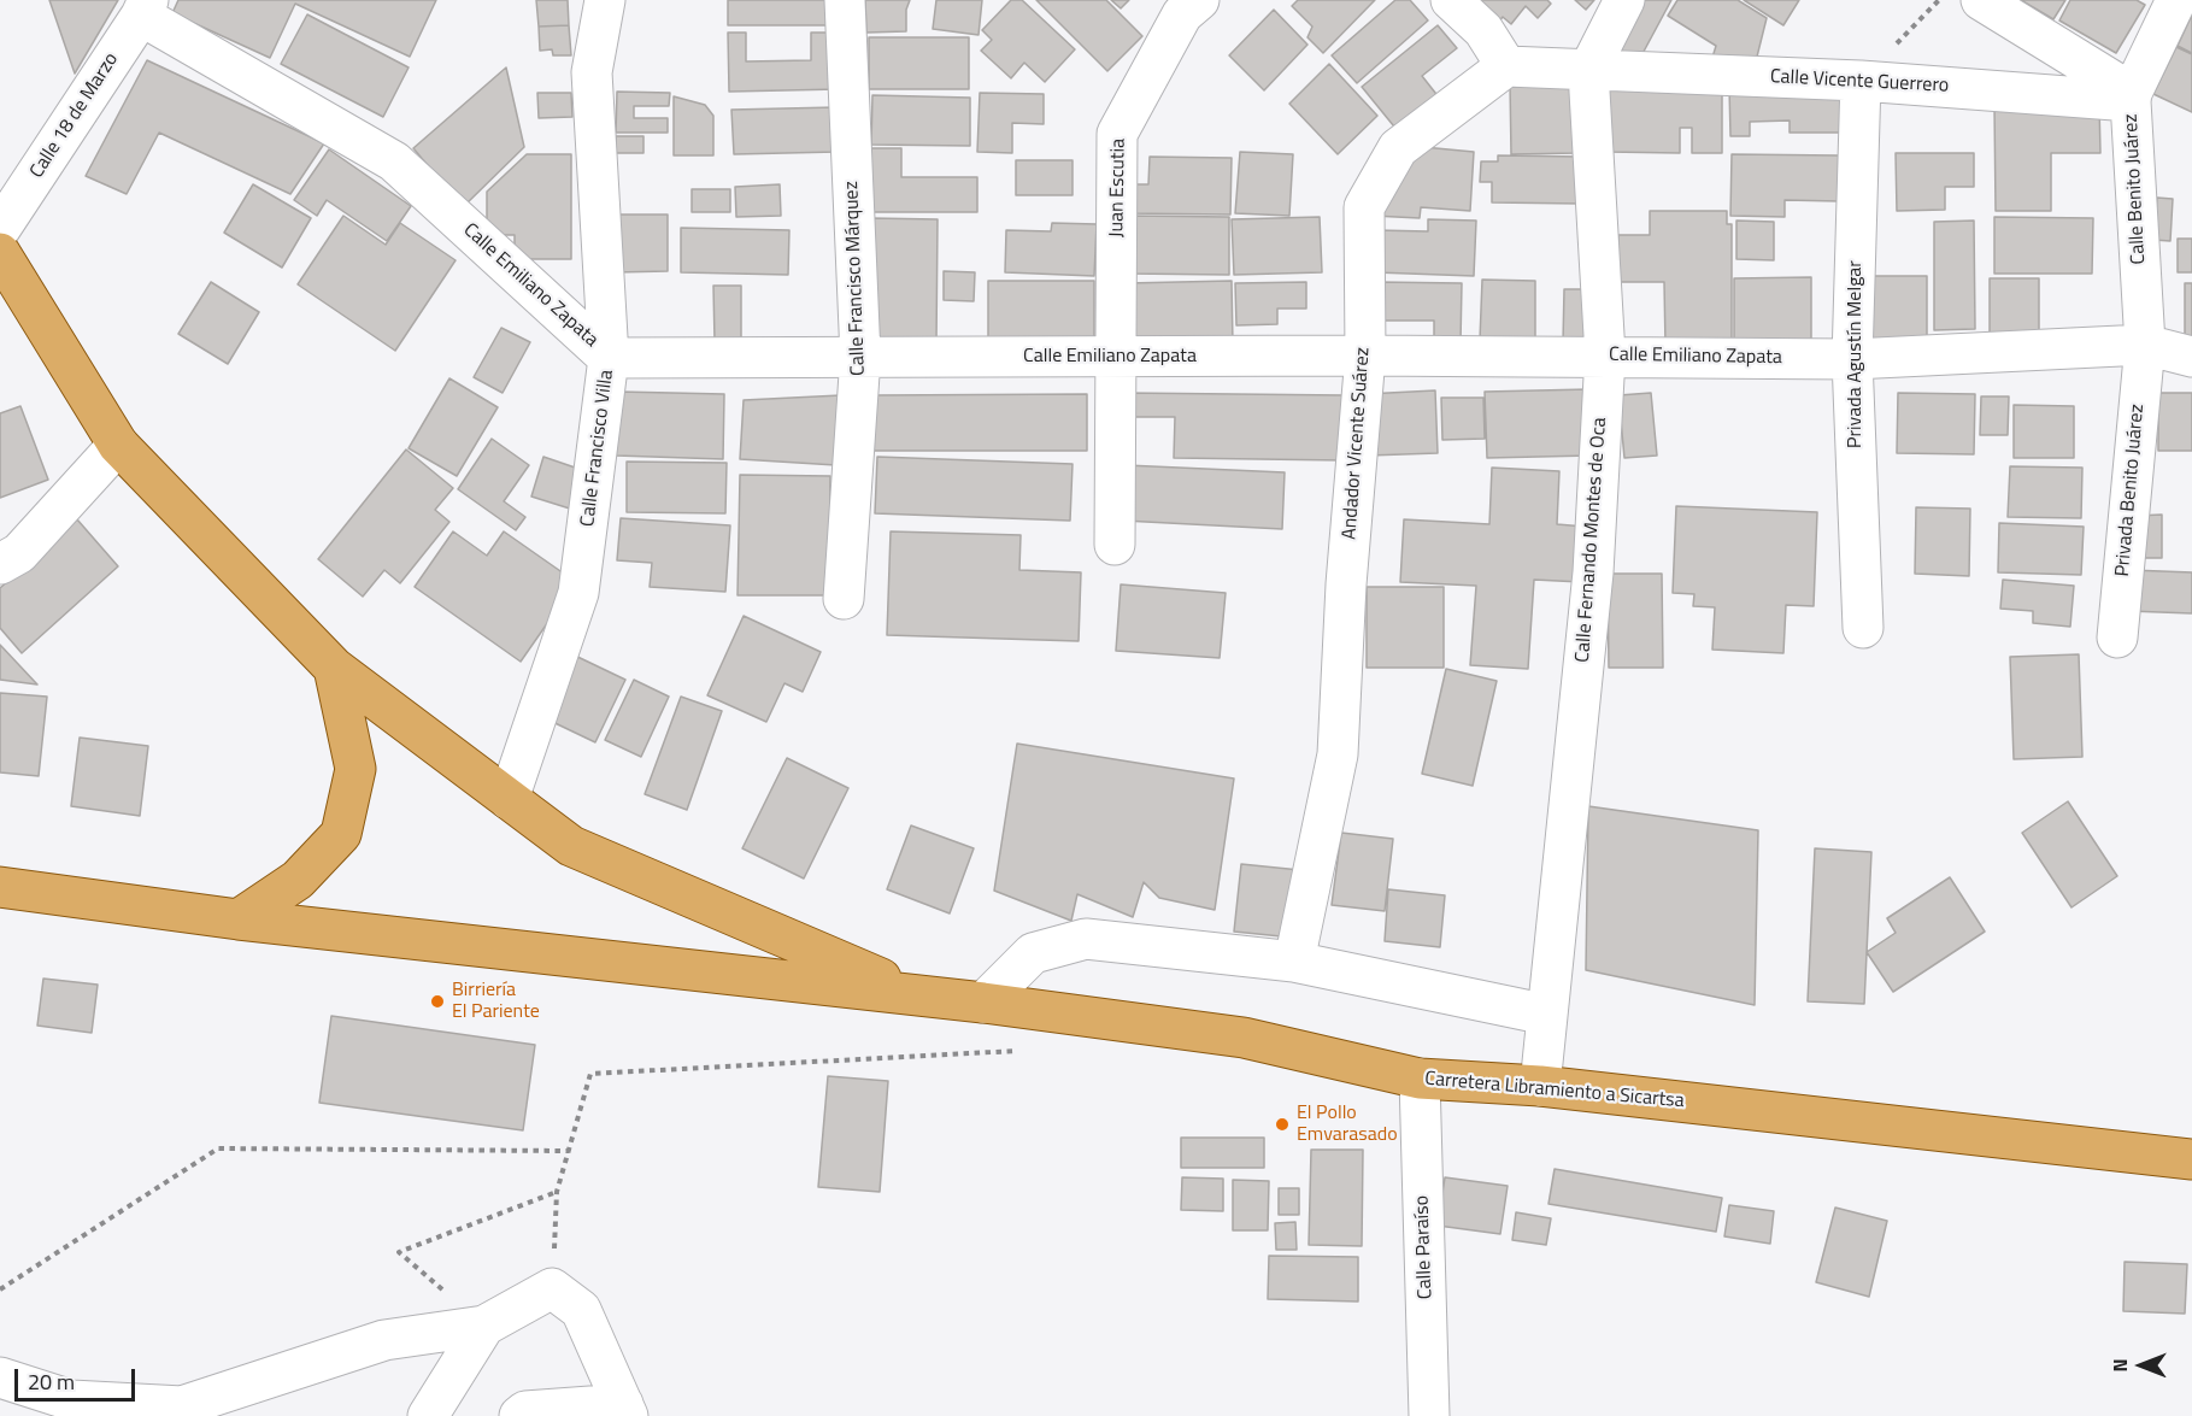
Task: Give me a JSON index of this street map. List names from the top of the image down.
{
  "streets": {
    "main road": ["Carretera Libramiento a Sicartsa"],
    "street": [
      "Calle Vicente Guerrero",
      "Calle 18 de Marzo",
      "Juan Escutia",
      "Calle Benito Juárez",
      "Calle Francisco Márquez",
      "Calle Emiliano Zapata",
      "Privada Agustín Melgar",
      "Andador Vicente Suárez",
      "Calle Francisco Villa",
      "Privada Benito Juárez",
      "Calle Fernando Montes de Oca",
      "Calle Paraíso"
    ]
  },
  "crossings": [
    ["Calle Vicente Guerrero", "Calle Benito Juárez"],
    ["Calle Vicente Guerrero", "Privada Agustín Melgar"],
    ["Calle Vicente Guerrero", "Calle Fernando Montes de Oca"],
    ["Calle 18 de Marzo", "Calle Emiliano Zapata"],
    ["Juan Escutia", "Calle Emiliano Zapata"],
    ["Calle Benito Juárez", "Calle Emiliano Zapata"],
    ["Calle Benito Juárez", "Privada Benito Juárez"],
    ["Calle Francisco Márquez", "Calle Emiliano Zapata"],
    ["Calle Emiliano Zapata", "Privada Agustín Melgar"],
    ["Calle Emiliano Zapata", "Andador Vicente Suárez"],
    ["Calle Emiliano Zapata", "Calle Francisco Villa"],
    ["Calle Emiliano Zapata", "Privada Benito Juárez"],
    ["Calle Emiliano Zapata", "Calle Fernando Montes de Oca"],
    ["Calle Fernando Montes de Oca", "Carretera Libramiento a Sicartsa"],
    ["Carretera Libramiento a Sicartsa", "Calle Paraíso"]
  ],
  "places": ["Birriería El Pariente", "El Pollo Emvarasado"],
  "scale_bar": "20 m",
  "north": "left"
}
